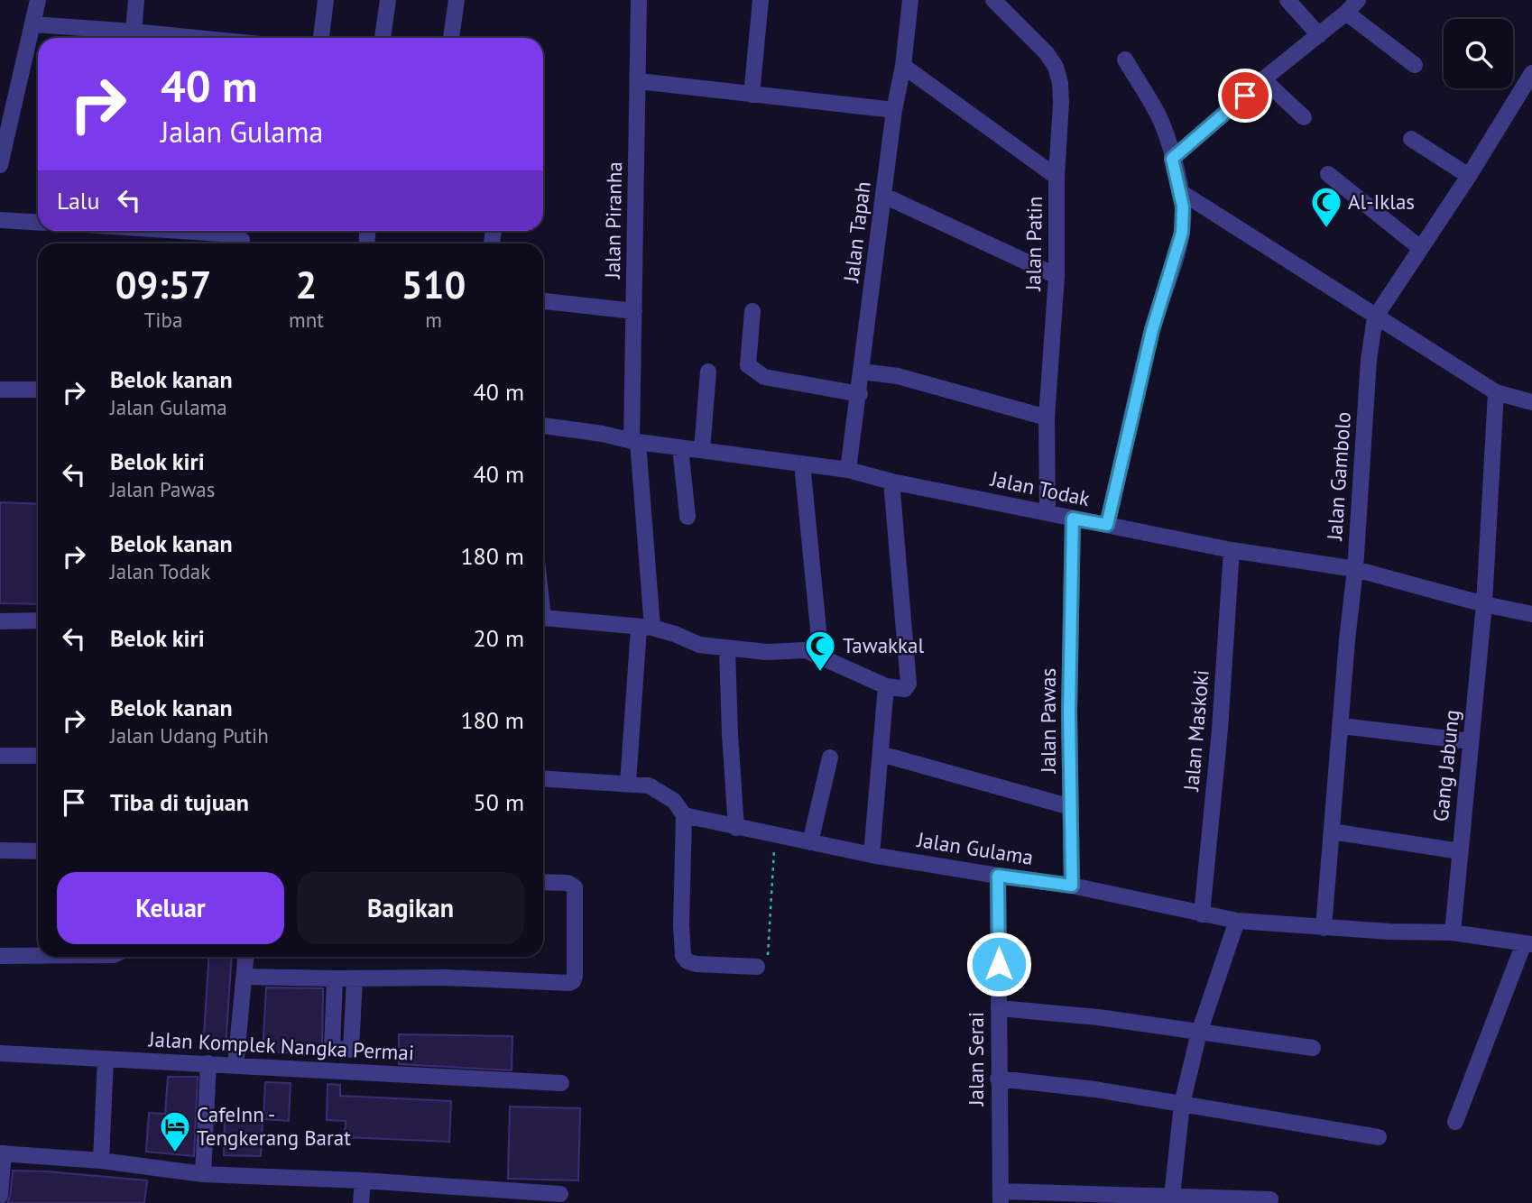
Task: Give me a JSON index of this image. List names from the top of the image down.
{
  "streets": {
    "street": [
      "Jalan Piranha",
      "Jalan Tapah",
      "Jalan Patin",
      "Jalan Gambolo",
      "Jalan Todak",
      "Jalan Pawas",
      "Jalan Maskoki",
      "Gang Jabung",
      "Jalan Gulama",
      "Jalan Komplek Nangka Permai",
      "Jalan Serai"
    ]
  },
  "crossings": [
    ["Jalan Piranha", "Jalan Todak"],
    ["Jalan Tapah", "Jalan Todak"],
    ["Jalan Patin", "Jalan Todak"],
    ["Jalan Gambolo", "Jalan Todak"],
    ["Jalan Gambolo", "Jalan Gulama"],
    ["Jalan Todak", "Jalan Pawas"],
    ["Jalan Todak", "Jalan Maskoki"],
    ["Jalan Todak", "Gang Jabung"],
    ["Jalan Pawas", "Jalan Gulama"],
    ["Jalan Maskoki", "Jalan Gulama"],
    ["Gang Jabung", "Jalan Gulama"],
    ["Jalan Gulama", "Jalan Serai"]
  ],
  "places": {
    "mosque": ["Al-Iklas", "Tawakkal"],
    "hotel": ["CafeInn - Tengkerang Barat"]
  },
  "page": {
    "turn": ["40 m", "Jalan Gulama"],
    "then": "Lalu",
    "eta": [
      "09:57",
      "Tiba",
      "2",
      "mnt",
      "510",
      "m"
    ],
    "list": [
      {
        "name": "Belok kanan",
        "note": "Jalan Gulama",
        "value": "40 m"
      },
      {
        "name": "Belok kiri",
        "note": "Jalan Pawas",
        "value": "40 m"
      },
      {
        "name": "Belok kanan",
        "note": "Jalan Todak",
        "value": "180 m"
      },
      {
        "name": "Belok kiri",
        "value": "20 m"
      },
      {
        "name": "Belok kanan",
        "note": "Jalan Udang Putih",
        "value": "180 m"
      },
      {
        "name": "Tiba di tujuan",
        "value": "50 m"
      }
    ],
    "buttons": ["Keluar", "Bagikan"]
  }
}
